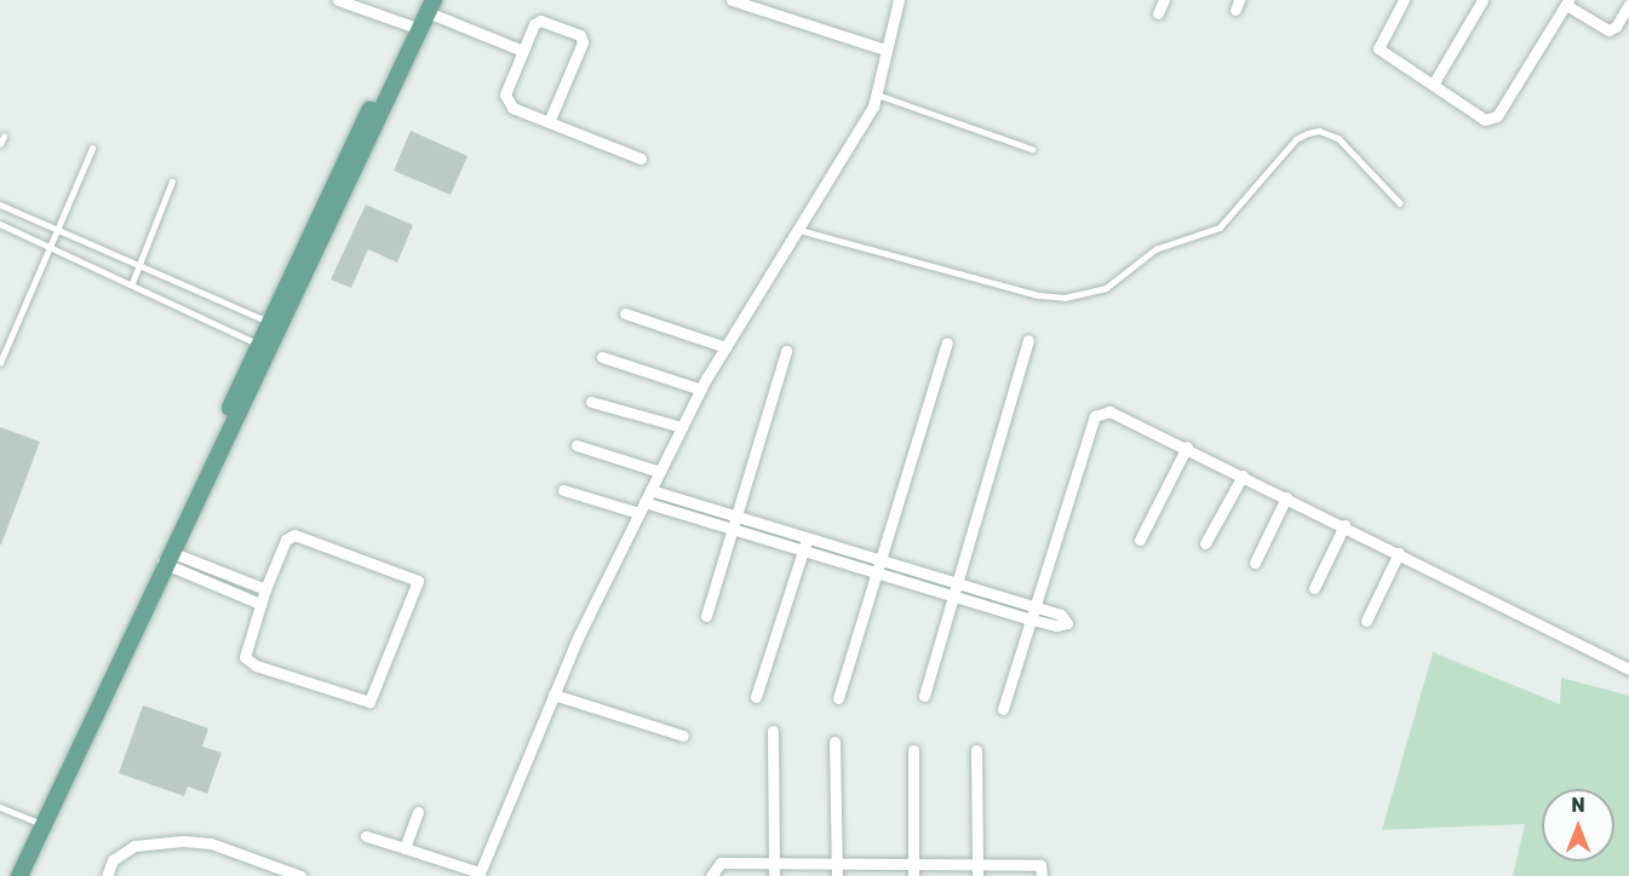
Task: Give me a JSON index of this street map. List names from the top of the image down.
{
  "north": "top"
}
